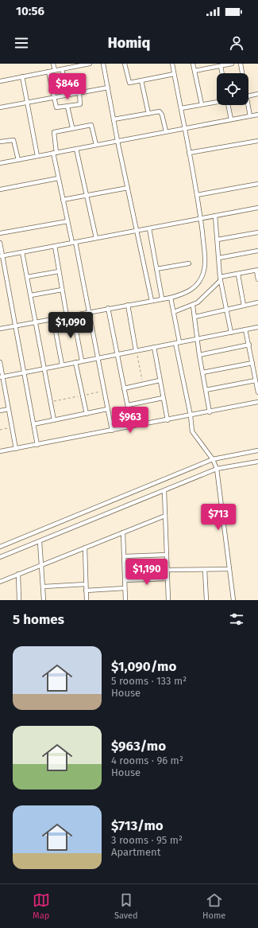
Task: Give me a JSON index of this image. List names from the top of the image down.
{
  "page": {
    "status": "10:56",
    "header": "Homiq",
    "price": [
      "$846",
      "$1,090",
      "$963",
      "$713",
      "$1,190"
    ],
    "heading": "5 homes",
    "list": [
      {
        "name": "$1,090/mo",
        "note": "5 rooms · 133 m² · House"
      },
      {
        "name": "$963/mo",
        "note": "4 rooms · 96 m² · House"
      },
      {
        "name": "$713/mo",
        "note": "3 rooms · 95 m² · Apartment"
      }
    ],
    "tabs": ["Map", "Saved", "Home"]
  }
}
